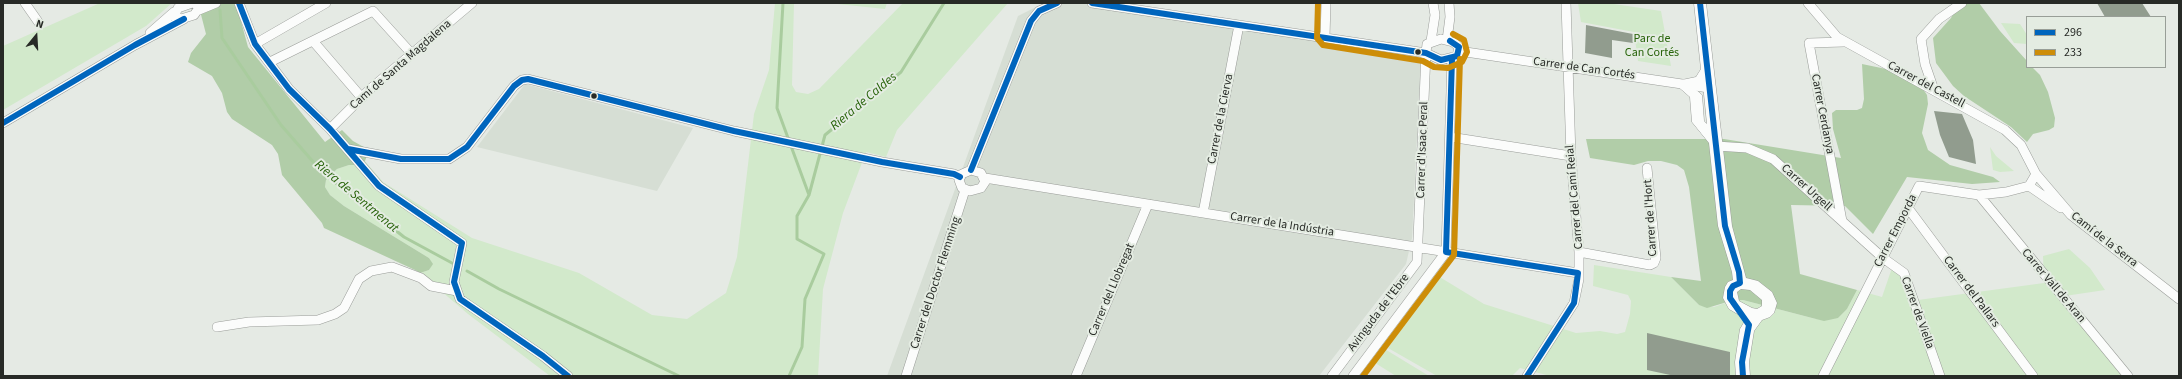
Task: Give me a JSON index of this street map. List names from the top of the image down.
{
  "streets": {
    "street": [
      "Camí de Santa Magdalena",
      "Carrer de Can Cortés",
      "Carrer del Castell",
      "Carrer Cerdanya",
      "Carrer de la Cierva",
      "Carrer d'Isaac Peral",
      "Carrer Urgell",
      "Carrer del Camí Reial",
      "Carrer de l'Hort",
      "Carrer de la Indústria",
      "Carrer Emporda",
      "Camí de la Serra",
      "Carrer del Doctor Flemming",
      "Carrer Vall de Aran",
      "Carrer del Llobregat",
      "Carrer del Pallars",
      "Avinguda de l'Ebre",
      "Carrer de Viella"
    ]
  },
  "crossings": [
    ["Carrer de Can Cortés", "Carrer d'Isaac Peral"],
    ["Carrer de Can Cortés", "Carrer del Camí Reial"],
    ["Carrer del Castell", "Carrer Cerdanya"],
    ["Carrer del Castell", "Camí de la Serra"],
    ["Carrer Cerdanya", "Carrer Urgell"],
    ["Carrer de la Cierva", "Carrer de la Indústria"],
    ["Carrer d'Isaac Peral", "Carrer de la Indústria"],
    ["Carrer d'Isaac Peral", "Avinguda de l'Ebre"],
    ["Carrer Urgell", "Carrer Emporda"],
    ["Carrer Urgell", "Carrer de Viella"],
    ["Carrer del Camí Reial", "Carrer de l'Hort"],
    ["Carrer del Camí Reial", "Carrer de la Indústria"],
    ["Carrer de la Indústria", "Carrer del Doctor Flemming"],
    ["Carrer de la Indústria", "Carrer del Llobregat"],
    ["Carrer de la Indústria", "Avinguda de l'Ebre"],
    ["Carrer Emporda", "Carrer Vall de Aran"],
    ["Carrer Emporda", "Carrer del Pallars"],
    ["Carrer Emporda", "Carrer de Viella"]
  ],
  "water": ["Riera de Caldes", "Riera de Sentmenat"],
  "parks": ["Parc de Can Cortés"],
  "lines": ["transit line 296", "transit line 233"],
  "legend": ["296", "233"],
  "north": "top"
}
